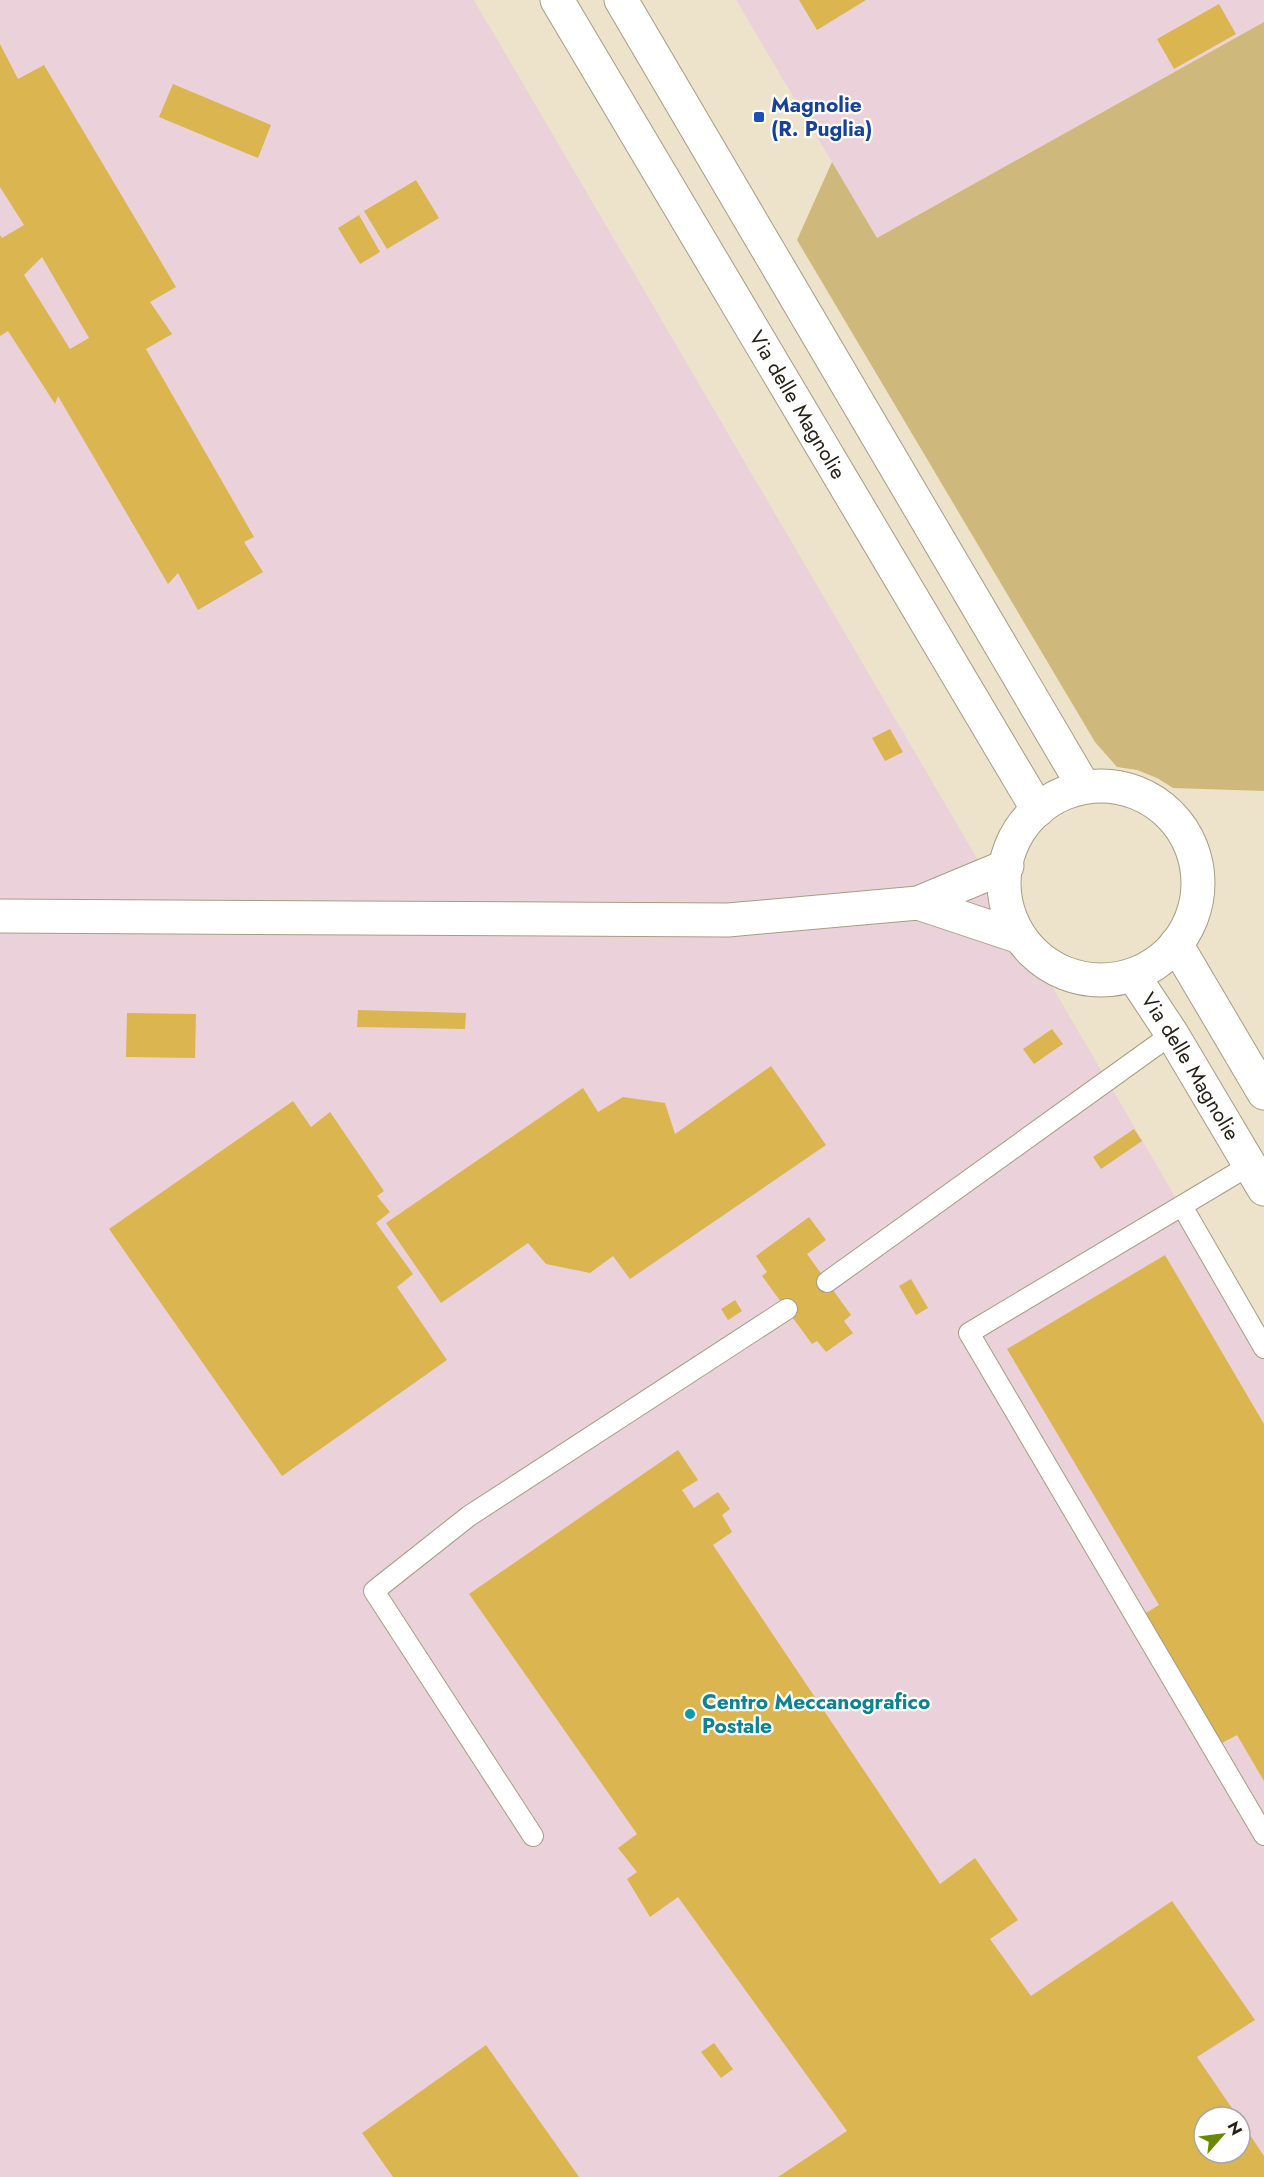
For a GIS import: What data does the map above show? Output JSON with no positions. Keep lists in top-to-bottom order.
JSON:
{
  "streets": {
    "street": ["Via delle Magnolie"]
  },
  "places": {
    "transit": ["Magnolie (R. Puglia)"],
    "other": ["Centro Meccanografico Postale"]
  },
  "north": "top right"
}
